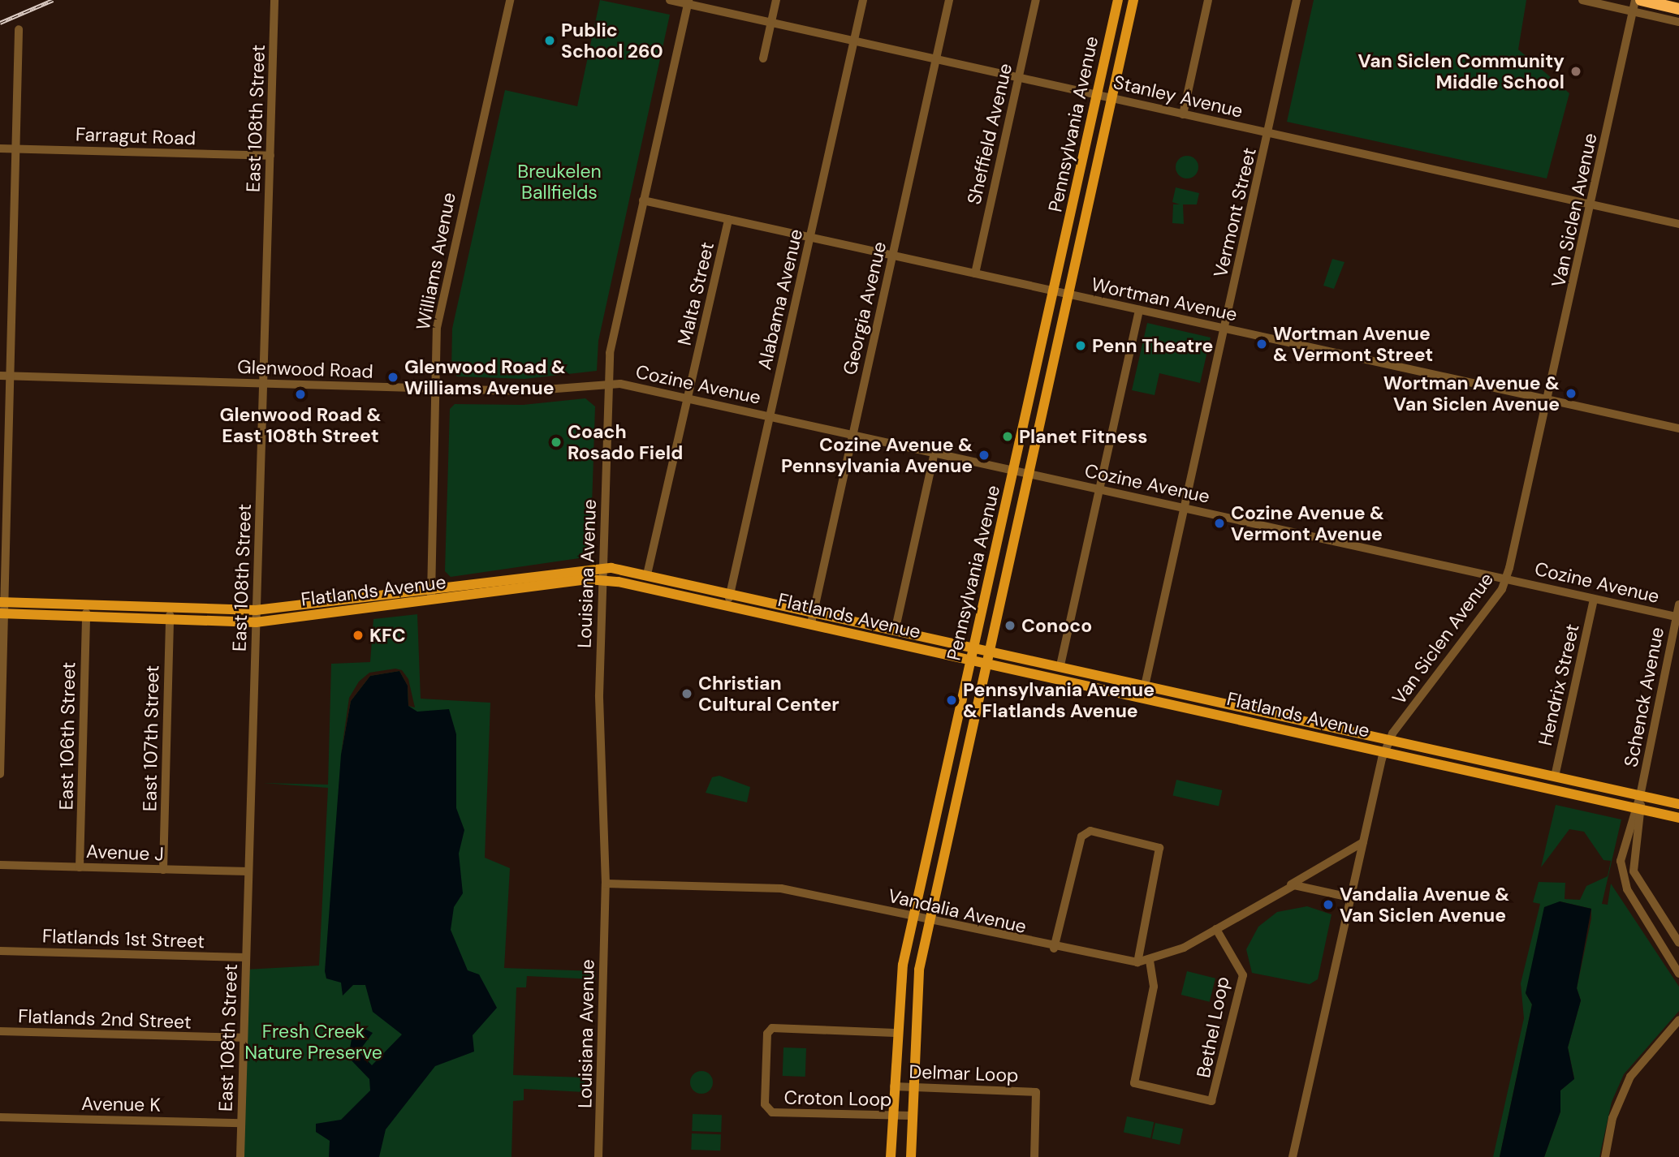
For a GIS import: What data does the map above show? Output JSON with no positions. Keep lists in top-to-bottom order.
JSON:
{
  "streets": {
    "main road": ["Pennsylvania Avenue", "Flatlands Avenue"],
    "street": [
      "Stanley Avenue",
      "East 108th Street",
      "Sheffield Avenue",
      "Farragut Road",
      "Van Siclen Avenue",
      "Vermont Street",
      "Williams Avenue",
      "Malta Street",
      "Alabama Avenue",
      "Wortman Avenue",
      "Georgia Avenue",
      "Glenwood Road",
      "Cozine Avenue",
      "Louisiana Avenue",
      "Hendrix Street",
      "Schenck Avenue",
      "East 106th Street",
      "East 107th Street",
      "Avenue J",
      "Vandalia Avenue",
      "Flatlands 1st Street",
      "Flatlands 2nd Street",
      "Bethel Loop",
      "Delmar Loop",
      "Croton Loop",
      "Avenue K"
    ]
  },
  "crossings": [
    ["Stanley Avenue", "Pennsylvania Avenue"],
    ["Stanley Avenue", "Sheffield Avenue"],
    ["Stanley Avenue", "Van Siclen Avenue"],
    ["Stanley Avenue", "Vermont Street"],
    ["Stanley Avenue", "Alabama Avenue"],
    ["Stanley Avenue", "Georgia Avenue"],
    ["Stanley Avenue", "Louisiana Avenue"],
    ["East 108th Street", "Farragut Road"],
    ["East 108th Street", "Glenwood Road"],
    ["East 108th Street", "Flatlands Avenue"],
    ["East 108th Street", "Avenue J"],
    ["East 108th Street", "Flatlands 1st Street"],
    ["East 108th Street", "Flatlands 2nd Street"],
    ["East 108th Street", "Avenue K"],
    ["Pennsylvania Avenue", "Wortman Avenue"],
    ["Pennsylvania Avenue", "Cozine Avenue"],
    ["Pennsylvania Avenue", "Flatlands Avenue"],
    ["Pennsylvania Avenue", "Vandalia Avenue"],
    ["Pennsylvania Avenue", "Delmar Loop"],
    ["Pennsylvania Avenue", "Croton Loop"],
    ["Sheffield Avenue", "Wortman Avenue"],
    ["Van Siclen Avenue", "Wortman Avenue"],
    ["Van Siclen Avenue", "Cozine Avenue"],
    ["Van Siclen Avenue", "Flatlands Avenue"],
    ["Van Siclen Avenue", "Vandalia Avenue"],
    ["Vermont Street", "Wortman Avenue"],
    ["Vermont Street", "Cozine Avenue"],
    ["Vermont Street", "Flatlands Avenue"],
    ["Williams Avenue", "Glenwood Road"],
    ["Williams Avenue", "Flatlands Avenue"],
    ["Malta Street", "Wortman Avenue"],
    ["Malta Street", "Cozine Avenue"],
    ["Malta Street", "Flatlands Avenue"],
    ["Alabama Avenue", "Wortman Avenue"],
    ["Alabama Avenue", "Cozine Avenue"],
    ["Alabama Avenue", "Flatlands Avenue"],
    ["Wortman Avenue", "Georgia Avenue"],
    ["Wortman Avenue", "Louisiana Avenue"],
    ["Georgia Avenue", "Cozine Avenue"],
    ["Georgia Avenue", "Flatlands Avenue"],
    ["Glenwood Road", "Cozine Avenue"],
    ["Glenwood Road", "Louisiana Avenue"],
    ["Cozine Avenue", "Louisiana Avenue"],
    ["Cozine Avenue", "Hendrix Street"],
    ["Cozine Avenue", "Schenck Avenue"],
    ["Louisiana Avenue", "Flatlands Avenue"],
    ["Louisiana Avenue", "Vandalia Avenue"],
    ["Flatlands Avenue", "Hendrix Street"],
    ["Flatlands Avenue", "Schenck Avenue"],
    ["Flatlands Avenue", "East 106th Street"],
    ["Flatlands Avenue", "East 107th Street"],
    ["East 106th Street", "Avenue J"],
    ["East 107th Street", "Avenue J"],
    ["Vandalia Avenue", "Bethel Loop"]
  ],
  "parks": ["Breukelen Ballfields", "Fresh Creek Nature Preserve"],
  "places": [
    "Public School 260",
    "Van Siclen Community Middle School",
    "Wortman Avenue & Vermont Street",
    "Penn Theatre",
    "Glenwood Road & Williams Avenue",
    "Wortman Avenue & Van Siclen Avenue",
    "Glenwood Road & East 108th Street",
    "Planet Fitness",
    "Coach Rosado Field",
    "Cozine Avenue & Pennsylvania Avenue",
    "Cozine Avenue & Vermont Avenue",
    "Conoco",
    "KFC",
    "Christian Cultural Center",
    "Pennsylvania Avenue & Flatlands Avenue",
    "Vandalia Avenue & Van Siclen Avenue"
  ]
}
